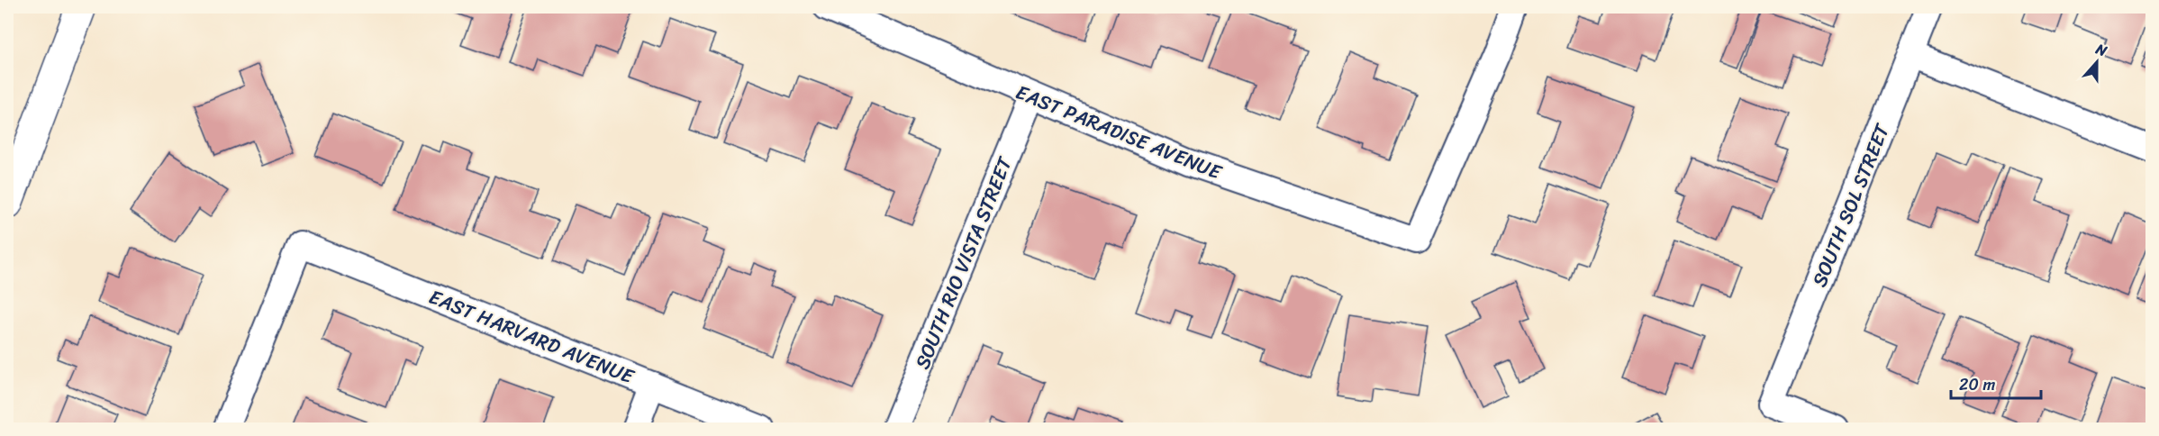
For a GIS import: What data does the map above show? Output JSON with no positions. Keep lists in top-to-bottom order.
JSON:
{
  "streets": {
    "street": [
      "EAST PARADISE AVENUE",
      "SOUTH SOL STREET",
      "SOUTH RIO VISTA STREET",
      "EAST HARVARD AVENUE"
    ]
  },
  "crossings": [
    ["EAST PARADISE AVENUE", "SOUTH RIO VISTA STREET"]
  ],
  "scale_bar": "20 m",
  "north": "top"
}
